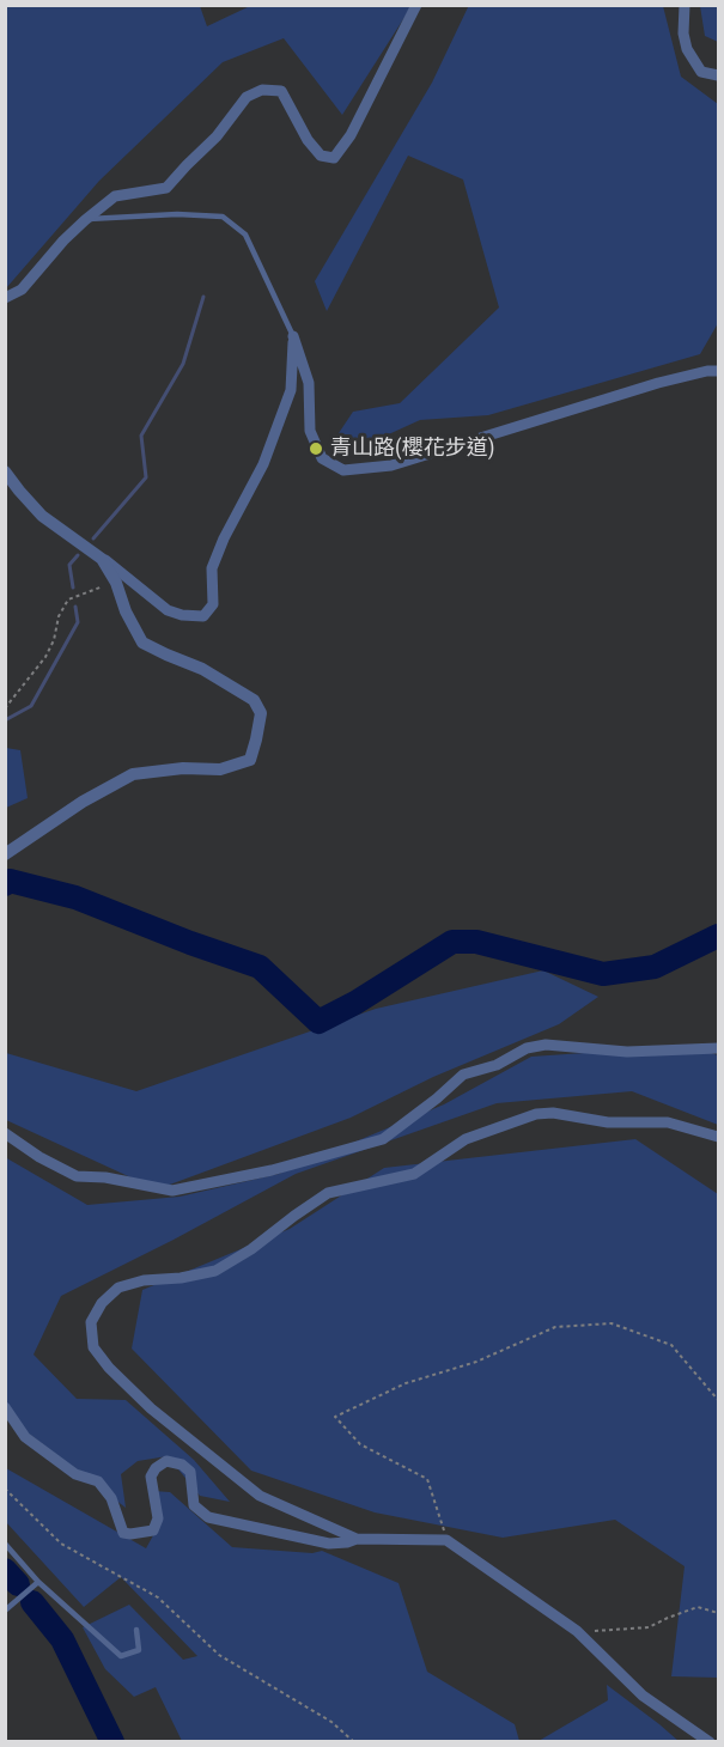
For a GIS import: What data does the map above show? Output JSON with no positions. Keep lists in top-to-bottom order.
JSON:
{
  "places": ["青山路(櫻花步道)"]
}
